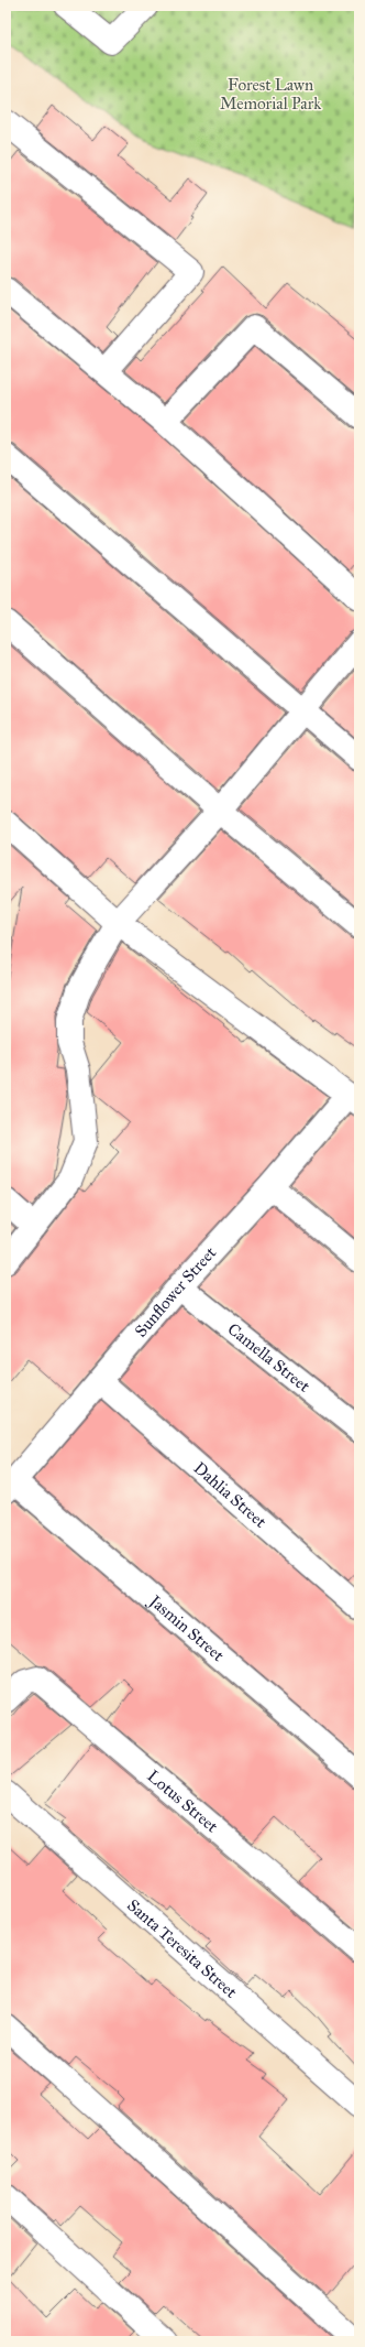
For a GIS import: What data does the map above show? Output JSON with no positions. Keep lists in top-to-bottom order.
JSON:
{
  "streets": {
    "street": [
      "Sunflower Street",
      "Camella Street",
      "Dahlia Street",
      "Jasmin Street",
      "Lotus Street",
      "Santa Teresita Street"
    ]
  },
  "crossings": [
    ["Sunflower Street", "Camella Street"],
    ["Sunflower Street", "Dahlia Street"],
    ["Sunflower Street", "Jasmin Street"]
  ],
  "parks": ["Forest Lawn Memorial Park"]
}
